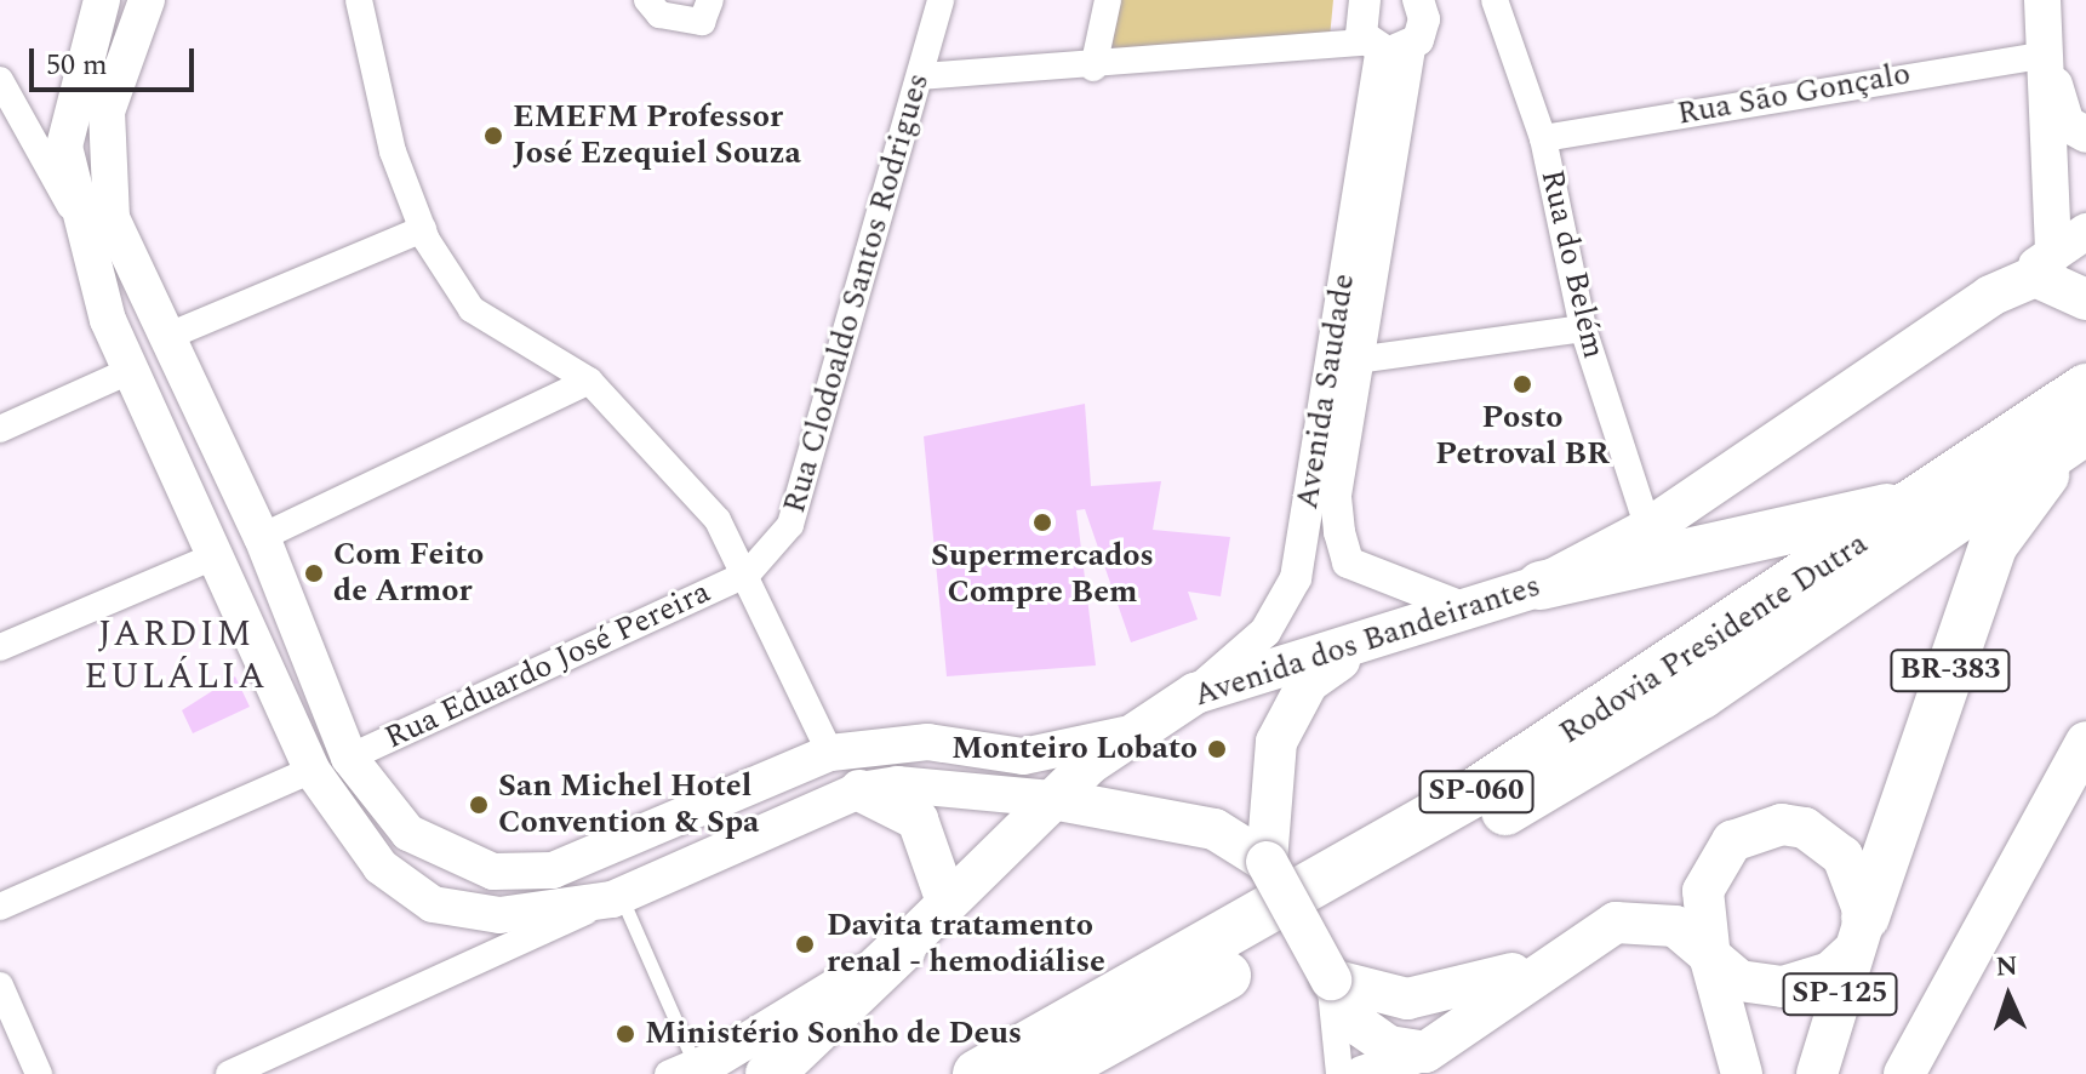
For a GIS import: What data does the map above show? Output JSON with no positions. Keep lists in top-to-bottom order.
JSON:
{
  "streets": {
    "highway": ["Rodovia Presidente Dutra", "BR-383", "SP-060"],
    "main road": ["Avenida dos Bandeirantes", "SP-125"],
    "street": [
      "Rua São Gonçalo",
      "Rua do Belém",
      "Rua Clodoaldo Santos Rodrigues",
      "Avenida Saudade",
      "Rua Eduardo José Pereira"
    ]
  },
  "crossings": [
    ["Rua São Gonçalo", "Rua do Belém"],
    ["Rua do Belém", "Avenida Saudade"],
    ["Rua do Belém", "Avenida dos Bandeirantes"],
    ["Rua Clodoaldo Santos Rodrigues", "Rua Eduardo José Pereira"],
    ["Avenida Saudade", "Avenida dos Bandeirantes"],
    ["Rodovia Presidente Dutra", "BR-383"],
    ["BR-383", "SP-125"]
  ],
  "districts": ["JARDIM EULÁLIA"],
  "places": [
    "EMEFM Professor José Ezequiel Souza",
    "Posto Petroval BR",
    "Supermercados Compre Bem",
    "Com Feito de Armor",
    "Monteiro Lobato",
    "San Michel Hotel Convention & Spa",
    "Davita tratamento renal - hemodiálise",
    "Ministério Sonho de Deus"
  ],
  "scale_bar": "50 m",
  "north": "top"
}
